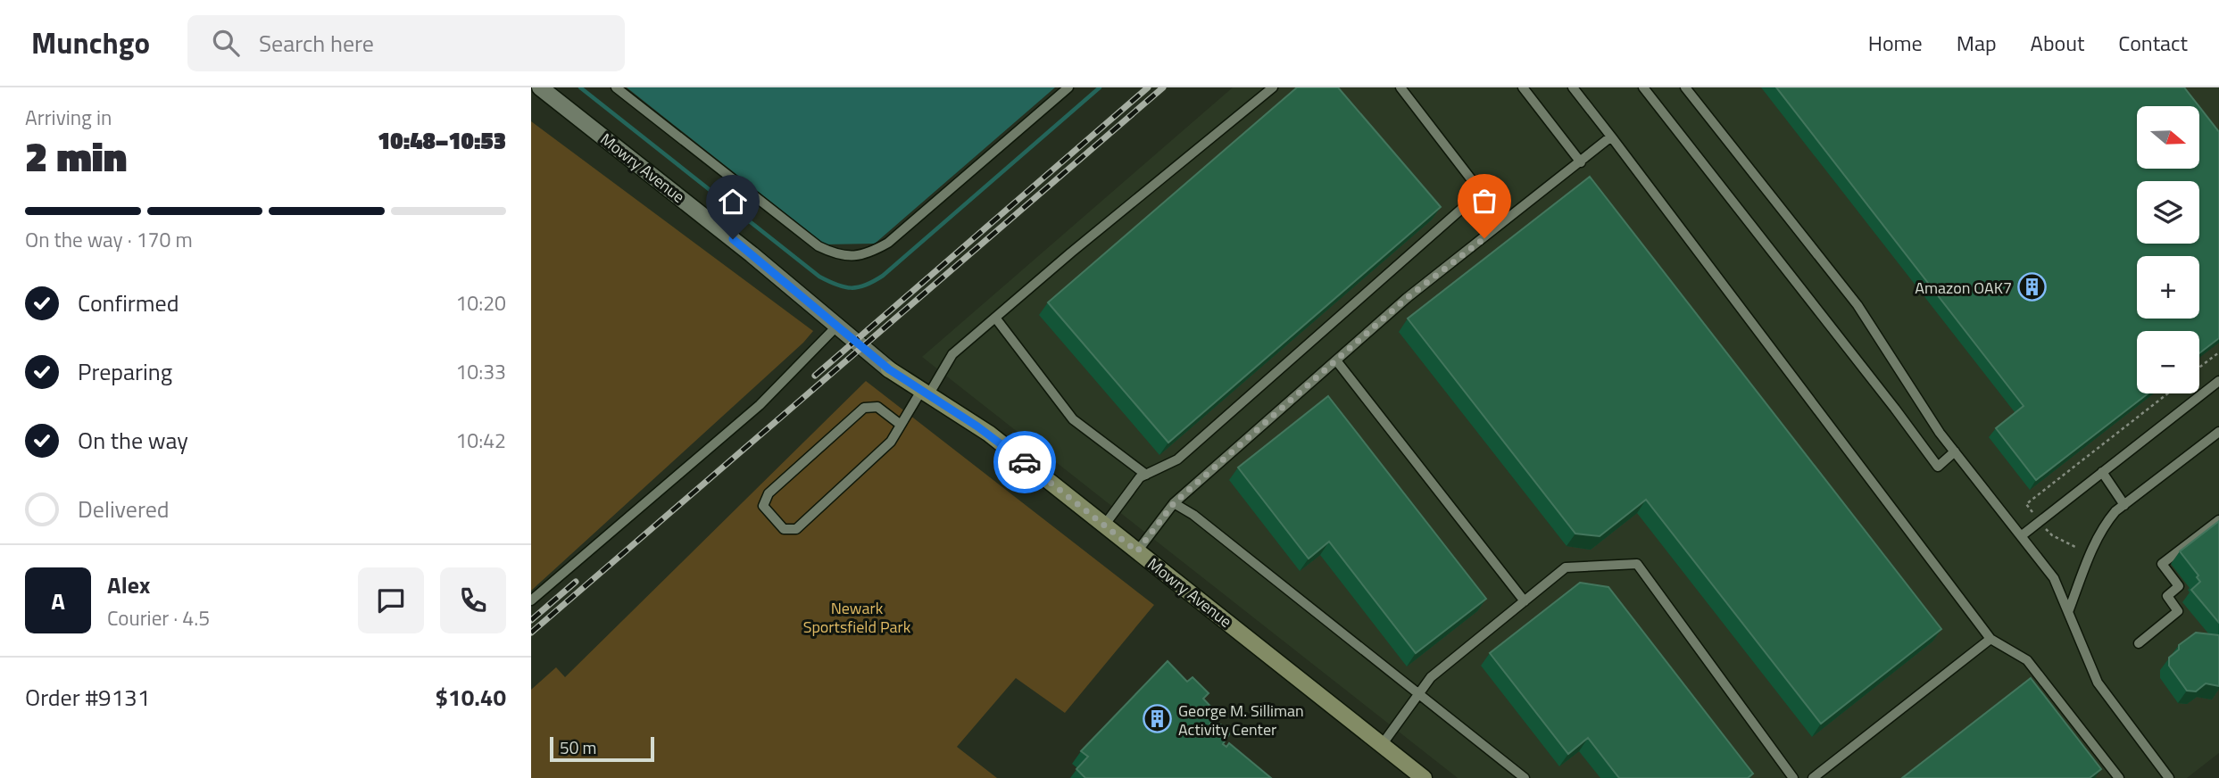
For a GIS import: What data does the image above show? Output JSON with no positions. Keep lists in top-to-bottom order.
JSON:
{
  "streets": {
    "main road": ["Mowry Avenue"]
  },
  "parks": ["Newark Sportsfield Park"],
  "places": {
    "building": ["Amazon OAK7", "George M. Silliman Activity Center"]
  },
  "scale_bar": "50 m",
  "north": "right",
  "page": {
    "header": "Munchgo",
    "search": "Search here",
    "nav": [
      "Home",
      "Map",
      "About",
      "Contact"
    ],
    "heading": ["2 min", "Arriving in", "10:48–10:53"],
    "panel": [
      "Alex",
      "Courier · 4.5",
      "Order #9131",
      "$10.40"
    ],
    "map_buttons": ["+", "−"],
    "bar": "On the way · 170 m",
    "list": [
      ["Confirmed", "10:20"],
      ["Preparing", "10:33"],
      ["On the way", "10:42"],
      "Delivered"
    ],
    "round": "A",
    "scale": "50 m"
  }
}
